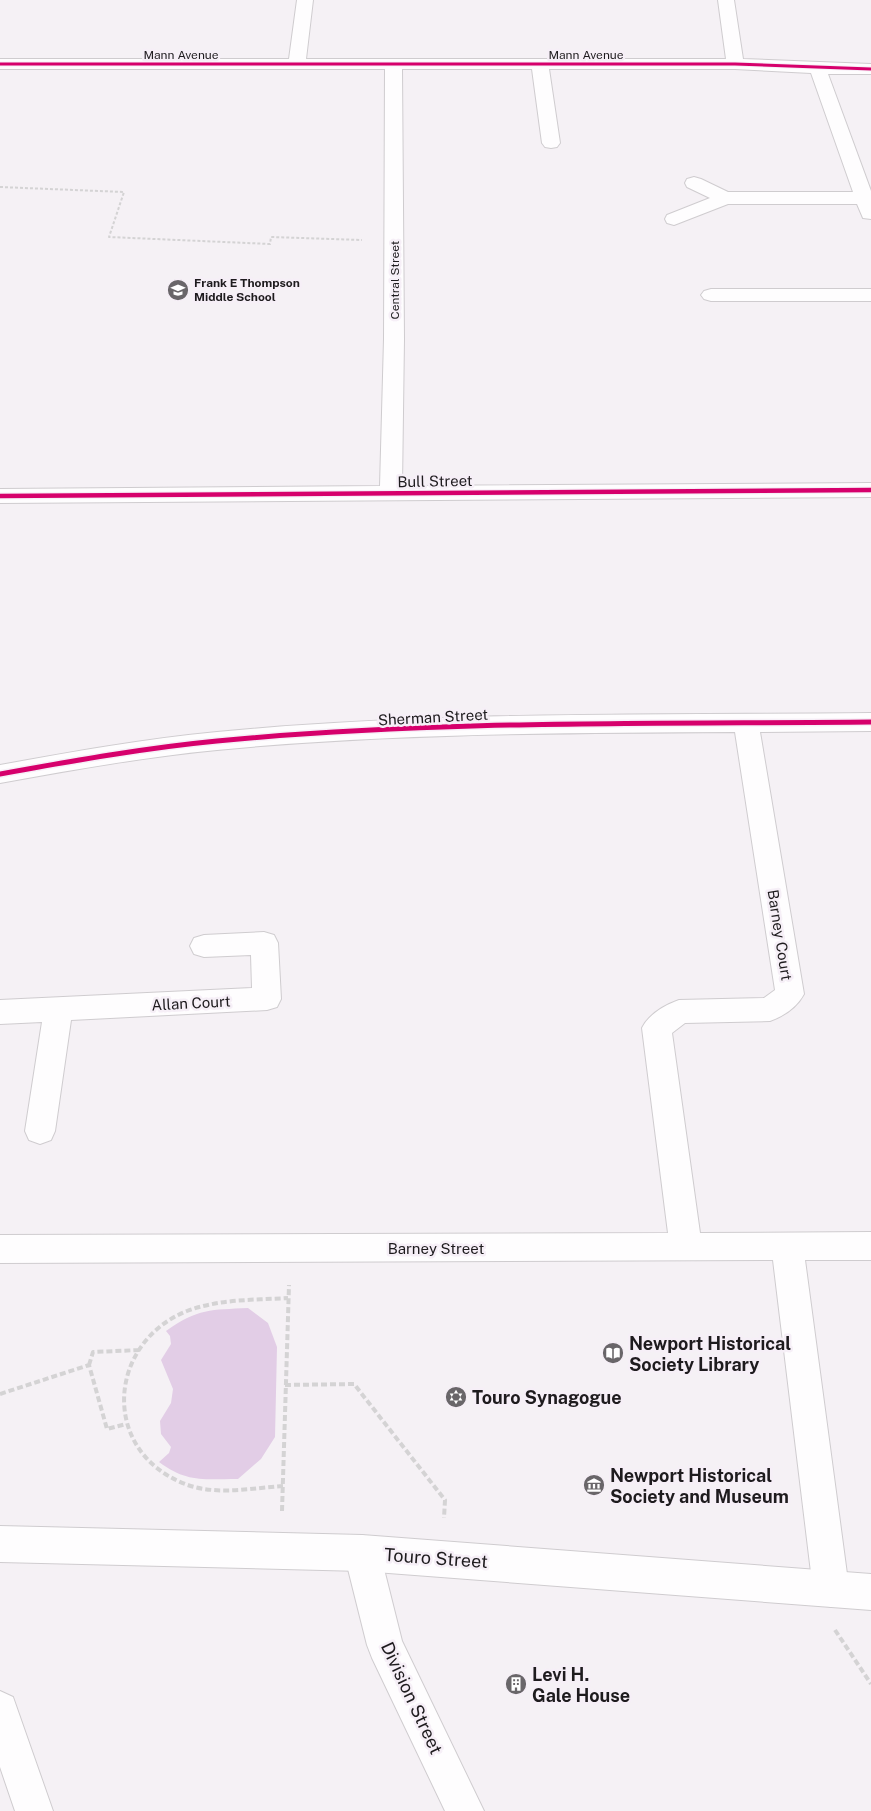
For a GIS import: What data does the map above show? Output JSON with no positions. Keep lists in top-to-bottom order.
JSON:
{
  "streets": {
    "street": [
      "Mann Avenue",
      "Central Street",
      "Bull Street",
      "Sherman Street",
      "Barney Court",
      "Allan Court",
      "Barney Street",
      "Touro Street",
      "Division Street"
    ]
  },
  "crossings": [
    ["Mann Avenue", "Central Street"],
    ["Central Street", "Bull Street"],
    ["Sherman Street", "Barney Court"],
    ["Barney Court", "Barney Street"],
    ["Touro Street", "Division Street"]
  ],
  "places": {
    "school or university": ["Frank E Thompson Middle School"],
    "library": ["Newport Historical Society Library"],
    "synagogue": ["Touro Synagogue"],
    "museum": ["Newport Historical Society and Museum"],
    "building": ["Levi H. Gale House"]
  }
}
